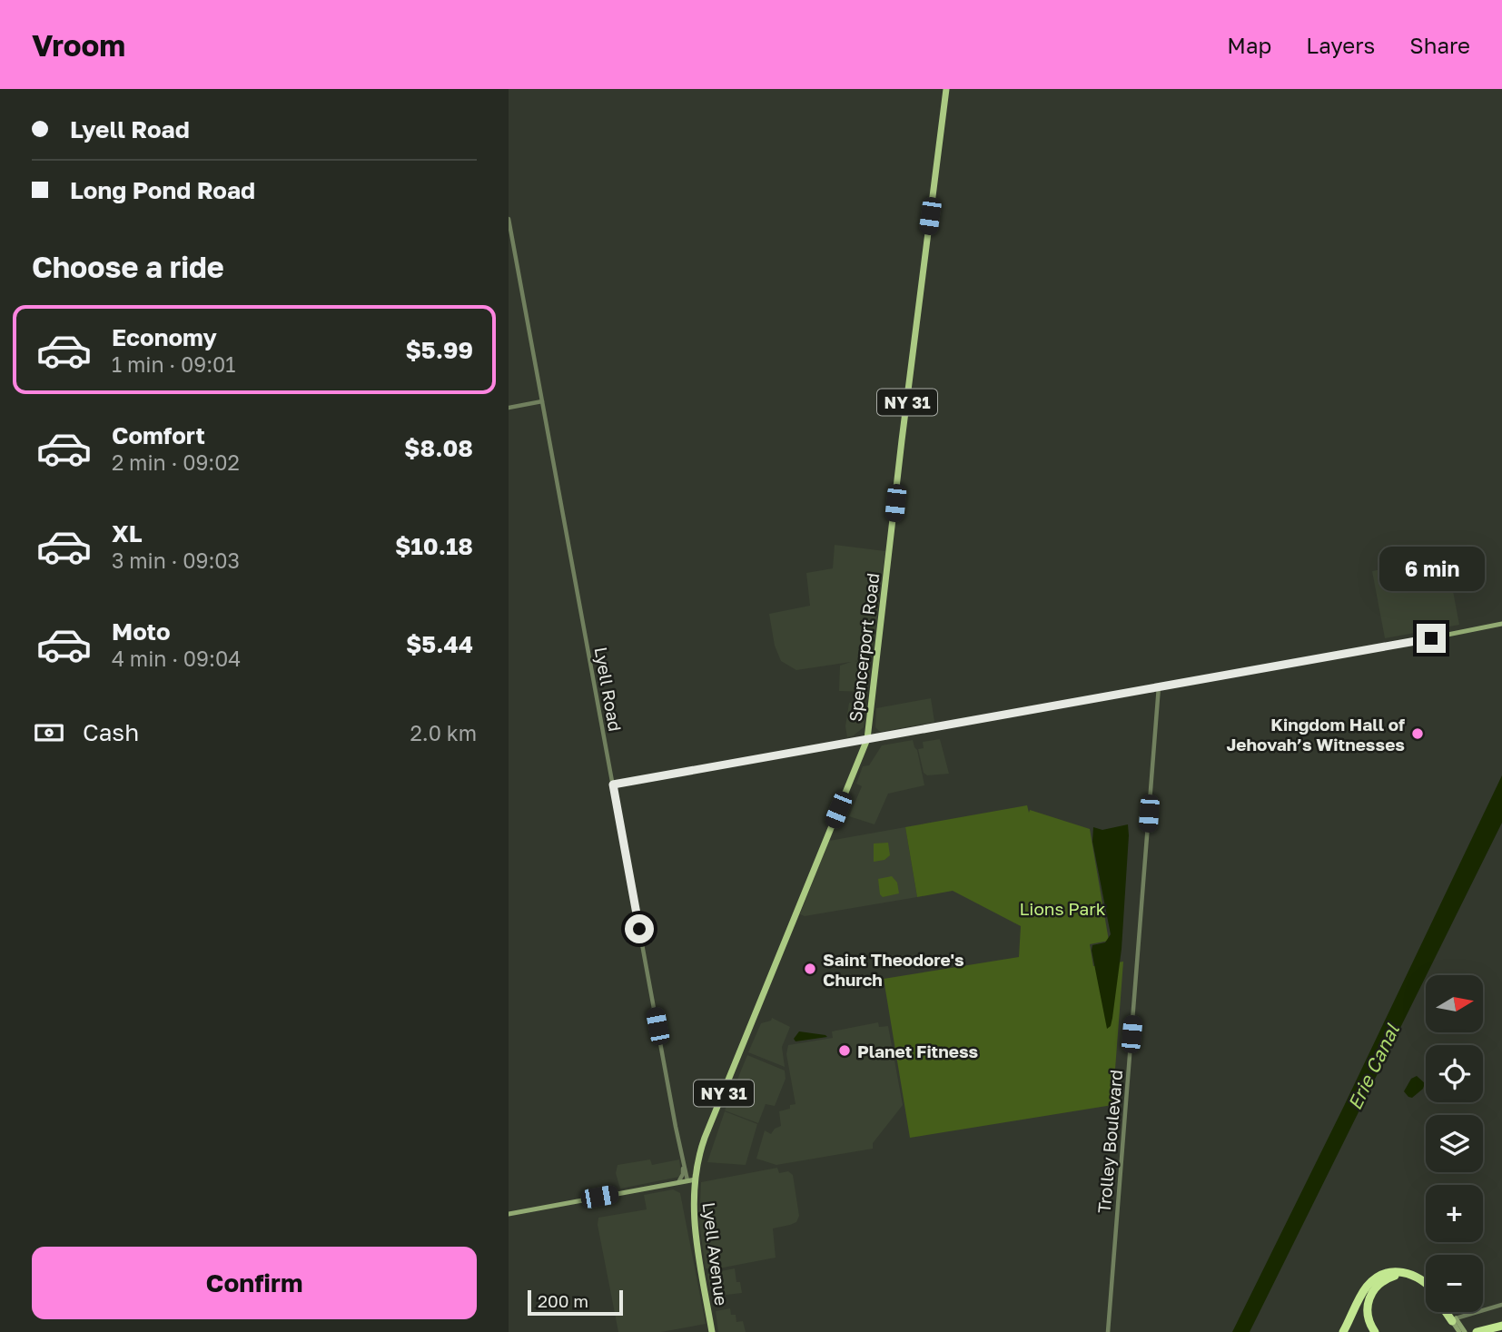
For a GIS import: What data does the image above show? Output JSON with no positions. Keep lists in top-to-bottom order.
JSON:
{
  "streets": {
    "main road": ["NY 31", "Spencerport Road", "Lyell Avenue"],
    "street": ["Lyell Road", "Trolley Boulevard"]
  },
  "crossings": [
    ["Spencerport Road", "Lyell Road"],
    ["Spencerport Road", "Lyell Avenue"],
    ["Lyell Road", "Lyell Avenue"]
  ],
  "water": ["Erie Canal"],
  "parks": ["Lions Park"],
  "places": ["Kingdom Hall of Jehovah’s Witnesses", "Saint Theodore's Church", "Planet Fitness"],
  "scale_bar": "200 m",
  "north": "right",
  "page": {
    "header": "Vroom",
    "nav": ["Map", "Layers", "Share"],
    "banner": ["Lyell Road", "Long Pond Road"],
    "heading": "Choose a ride",
    "list": [
      {
        "name": "Economy",
        "note": "1 min · 09:01",
        "value": "$5.99"
      },
      {
        "name": "Comfort",
        "note": "2 min · 09:02",
        "value": "$8.08"
      },
      {
        "name": "XL",
        "note": "3 min · 09:03",
        "value": "$10.18"
      },
      {
        "name": "Moto",
        "note": "4 min · 09:04",
        "value": "$5.44"
      }
    ],
    "bubble": "6 min",
    "pay": ["Cash", "2.0 km"],
    "map_buttons": ["+", "−"],
    "buttons": "Confirm",
    "scale": "200 m"
  }
}
